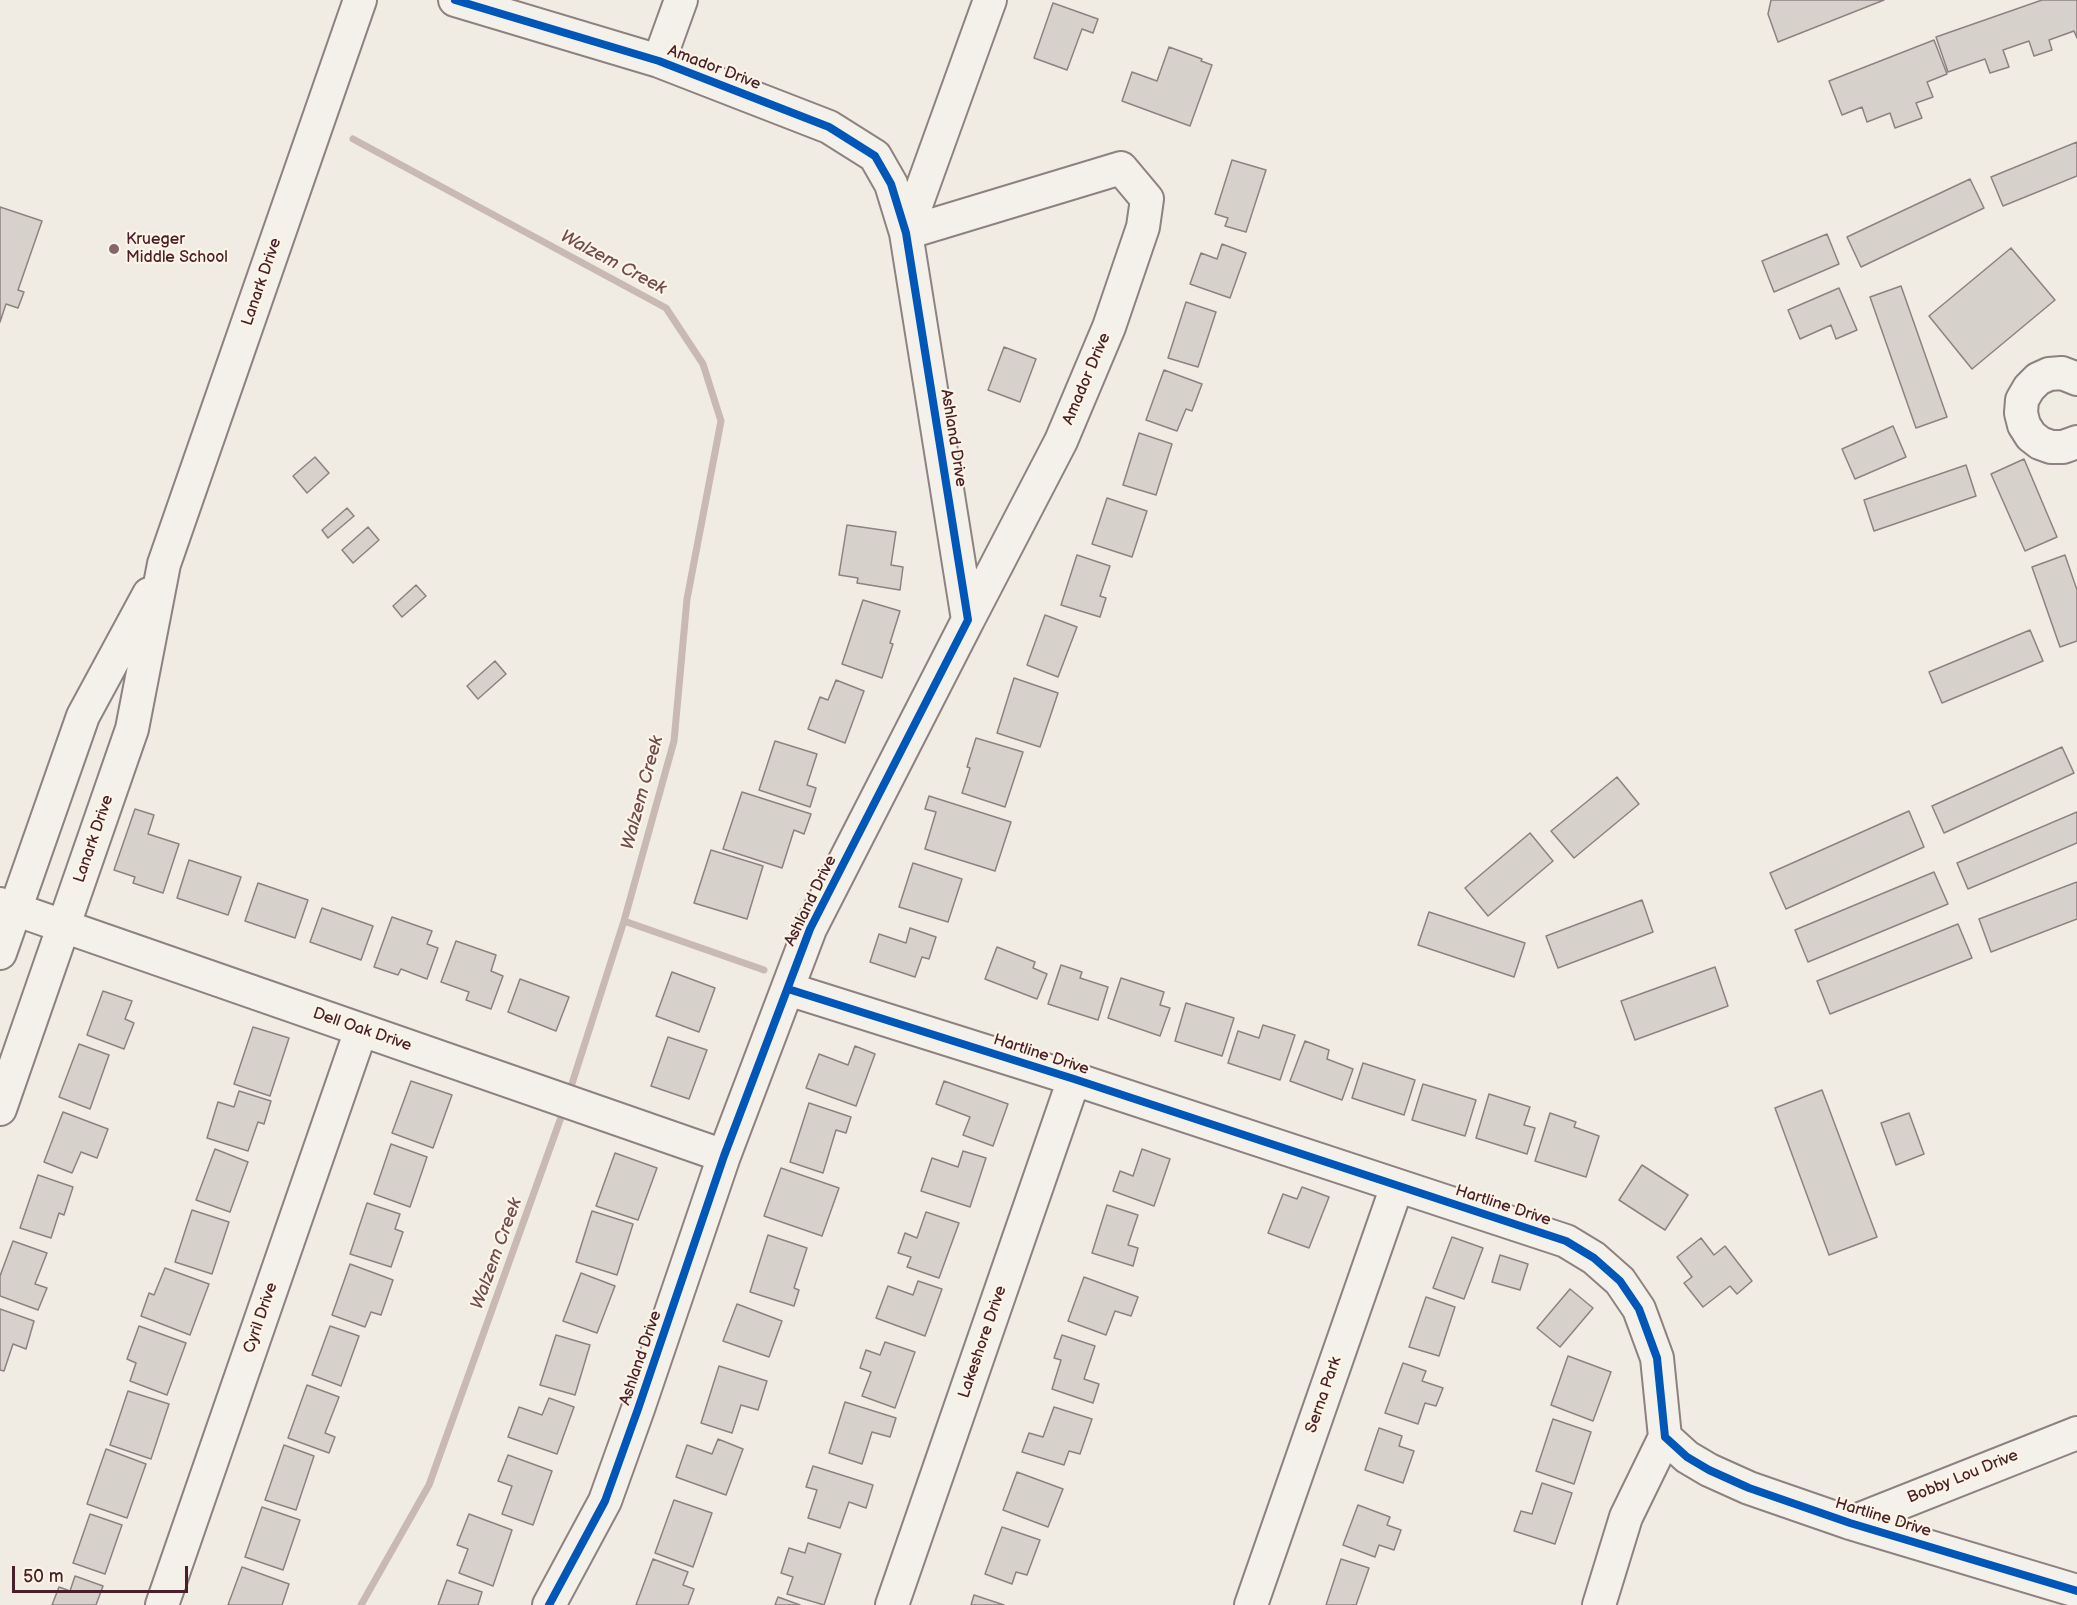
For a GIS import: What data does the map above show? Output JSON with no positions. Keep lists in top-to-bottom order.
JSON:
{
  "streets": {
    "street": [
      "Amador Drive",
      "Lanark Drive",
      "Ashland Drive",
      "Dell Oak Drive",
      "Hartline Drive",
      "Cyril Drive",
      "Lakeshore Drive",
      "Serna Park",
      "Bobby Lou Drive"
    ]
  },
  "crossings": [
    ["Amador Drive", "Ashland Drive"],
    ["Lanark Drive", "Dell Oak Drive"],
    ["Ashland Drive", "Dell Oak Drive"],
    ["Ashland Drive", "Hartline Drive"],
    ["Dell Oak Drive", "Cyril Drive"],
    ["Hartline Drive", "Lakeshore Drive"],
    ["Hartline Drive", "Serna Park"],
    ["Hartline Drive", "Bobby Lou Drive"]
  ],
  "water": ["Walzem Creek"],
  "places": ["Krueger Middle School"],
  "scale_bar": "50 m"
}
